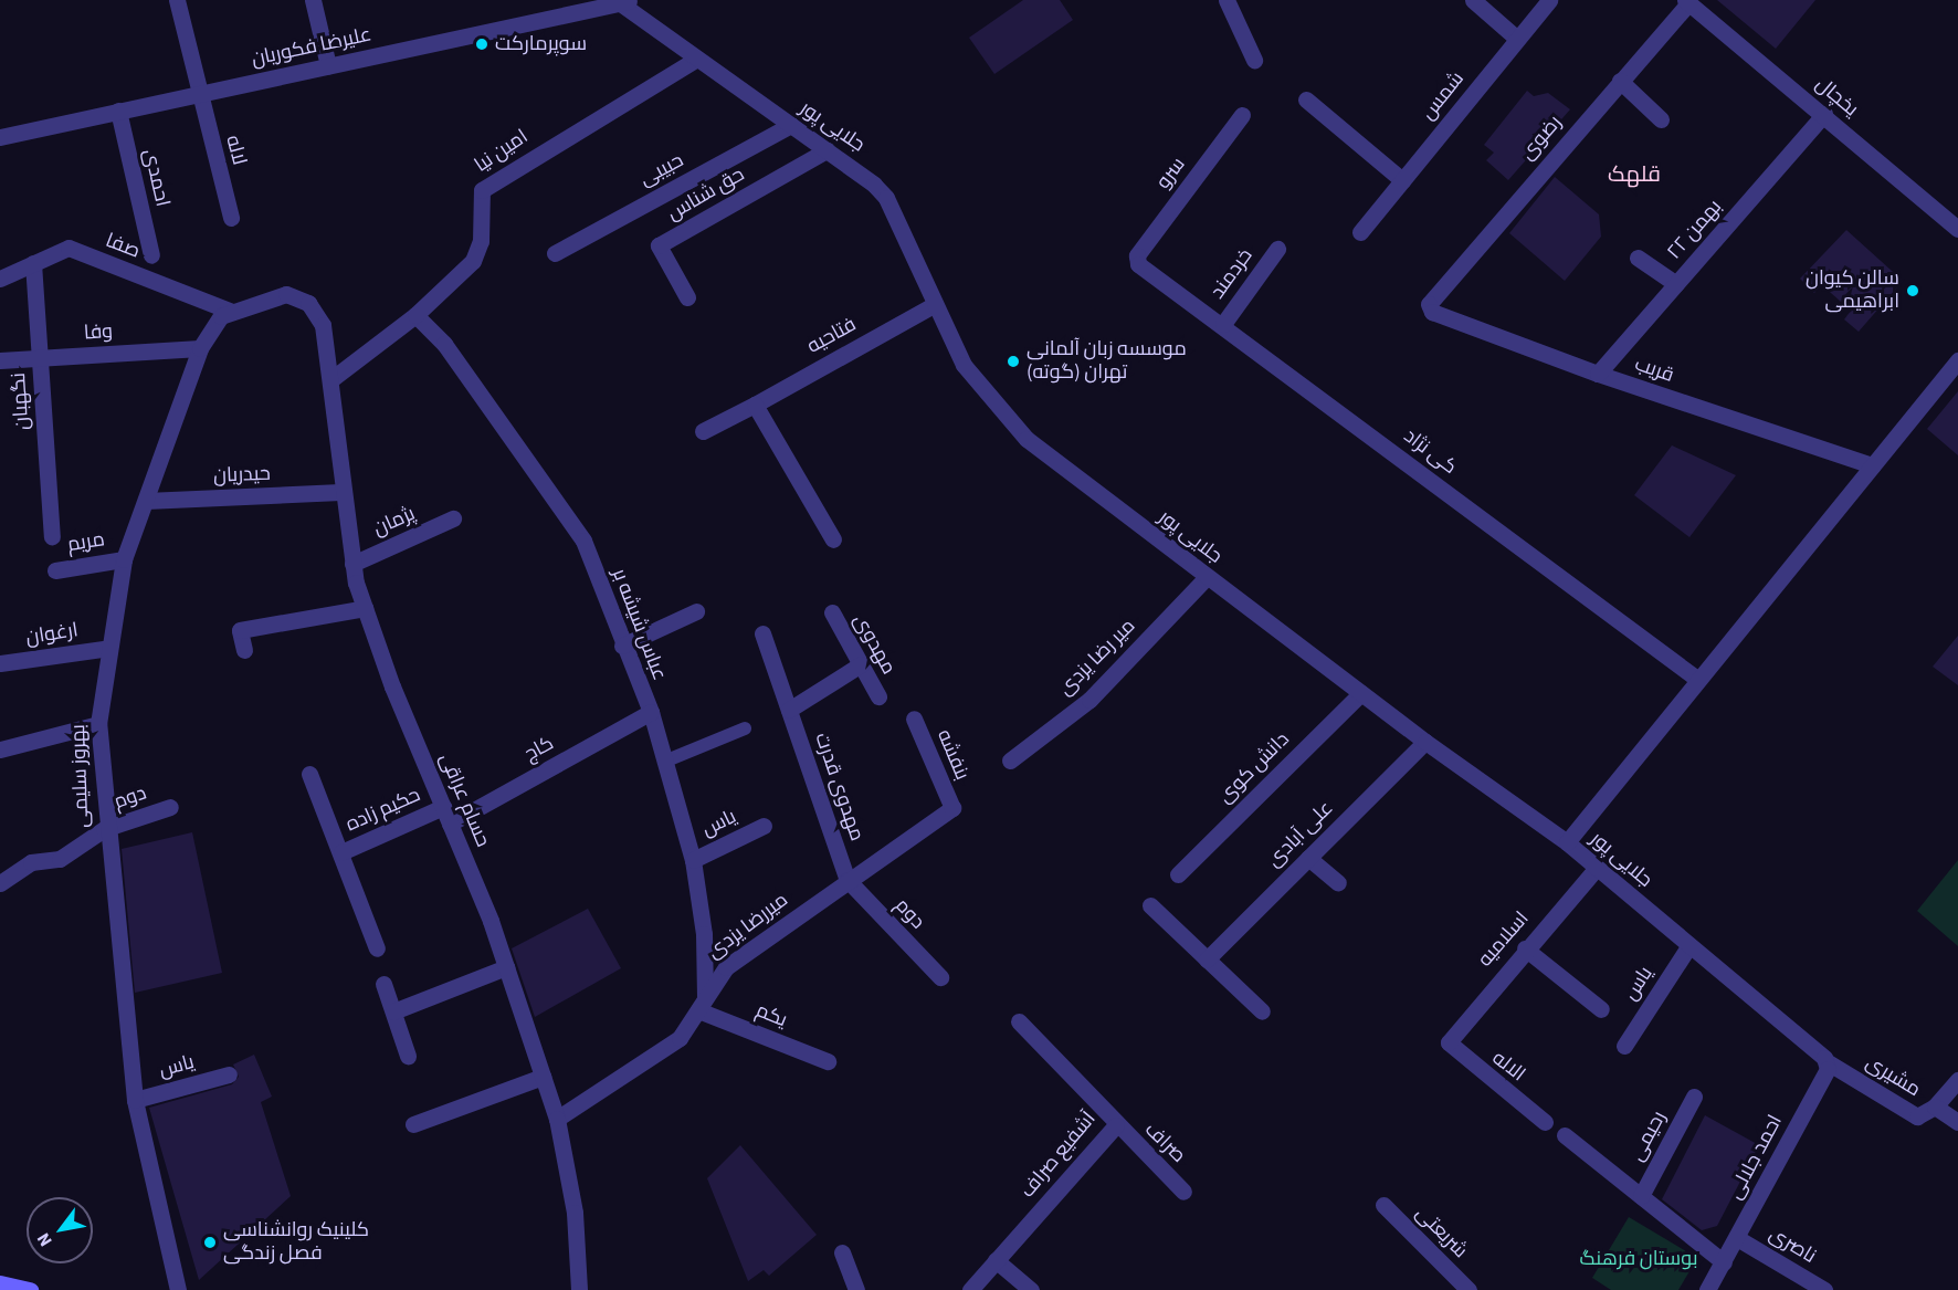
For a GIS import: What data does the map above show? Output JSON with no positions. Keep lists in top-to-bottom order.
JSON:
{
  "streets": {
    "street": [
      "علیرضا فکوریان",
      "شمس",
      "یخچال",
      "جلایی پور",
      "رضوی",
      "لاله",
      "امین نیا",
      "حبیبی",
      "سرو",
      "احمدی",
      "حق شناس",
      "۲۲ بهمن",
      "صفا",
      "خردمند",
      "وفا",
      "فتاحیه",
      "قریب",
      "نگهبان",
      "کی نژاد",
      "حیدریان",
      "پژمان",
      "مریم",
      "عباس شیشه بر",
      "ارغوان",
      "مهدوی",
      "میر رضا یزدی",
      "کاج",
      "بنفشه",
      "دانش کوی",
      "بهروز سلیمی",
      "مهدوی قدرت",
      "دوم",
      "حسام عراقی",
      "حکیم زاده",
      "یاس",
      "علی آبادی",
      "میررضا یزدی",
      "اسلامیه",
      "یکم",
      "الاله",
      "مشیری",
      "رحیمی",
      "صراف",
      "آشفیع صراف",
      "احمد جلالی",
      "شریعتی",
      "ناصری"
    ]
  },
  "crossings": [
    ["علیرضا فکوریان", "جلایی پور"],
    ["علیرضا فکوریان", "لاله"],
    ["علیرضا فکوریان", "احمدی"],
    ["یخچال", "رضوی"],
    ["یخچال", "۲۲ بهمن"],
    ["جلایی پور", "امین نیا"],
    ["جلایی پور", "حبیبی"],
    ["جلایی پور", "حق شناس"],
    ["جلایی پور", "فتاحیه"],
    ["جلایی پور", "میر رضا یزدی"],
    ["جلایی پور", "دانش کوی"],
    ["جلایی پور", "یاس"],
    ["جلایی پور", "علی آبادی"],
    ["جلایی پور", "اسلامیه"],
    ["جلایی پور", "مشیری"],
    ["جلایی پور", "احمد جلالی"],
    ["رضوی", "قریب"],
    ["امین نیا", "عباس شیشه بر"],
    ["امین نیا", "حسام عراقی"],
    ["سرو", "کی نژاد"],
    ["۲۲ بهمن", "قریب"],
    ["صفا", "نگهبان"],
    ["صفا", "بهروز سلیمی"],
    ["خردمند", "کی نژاد"],
    ["وفا", "نگهبان"],
    ["وفا", "بهروز سلیمی"],
    ["حیدریان", "بهروز سلیمی"],
    ["حیدریان", "حسام عراقی"],
    ["پژمان", "حسام عراقی"],
    ["مریم", "بهروز سلیمی"],
    ["عباس شیشه بر", "کاج"],
    ["عباس شیشه بر", "یاس"],
    ["عباس شیشه بر", "میررضا یزدی"],
    ["عباس شیشه بر", "یکم"],
    ["ارغوان", "بهروز سلیمی"],
    ["کاج", "حسام عراقی"],
    ["بنفشه", "میررضا یزدی"],
    ["بهروز سلیمی", "دوم"],
    ["بهروز سلیمی", "حسام عراقی"],
    ["بهروز سلیمی", "یاس"],
    ["مهدوی قدرت", "دوم"],
    ["مهدوی قدرت", "میررضا یزدی"],
    ["دوم", "میررضا یزدی"],
    ["حسام عراقی", "حکیم زاده"],
    ["حسام عراقی", "میررضا یزدی"],
    ["میررضا یزدی", "یکم"],
    ["اسلامیه", "الاله"],
    ["مشیری", "احمد جلالی"],
    ["رحیمی", "احمد جلالی"],
    ["صراف", "آشفیع صراف"],
    ["احمد جلالی", "ناصری"]
  ],
  "districts": ["قلهک"],
  "parks": ["بوستان فرهنگ"],
  "places": [
    "سوپرمارکت",
    "سالن کیوان ابراهیمی",
    "موسسه زبان آلمانی تهران (گوته)",
    "کلینیک روانشناسی فصل زندگی"
  ],
  "north": "bottom left"
}
